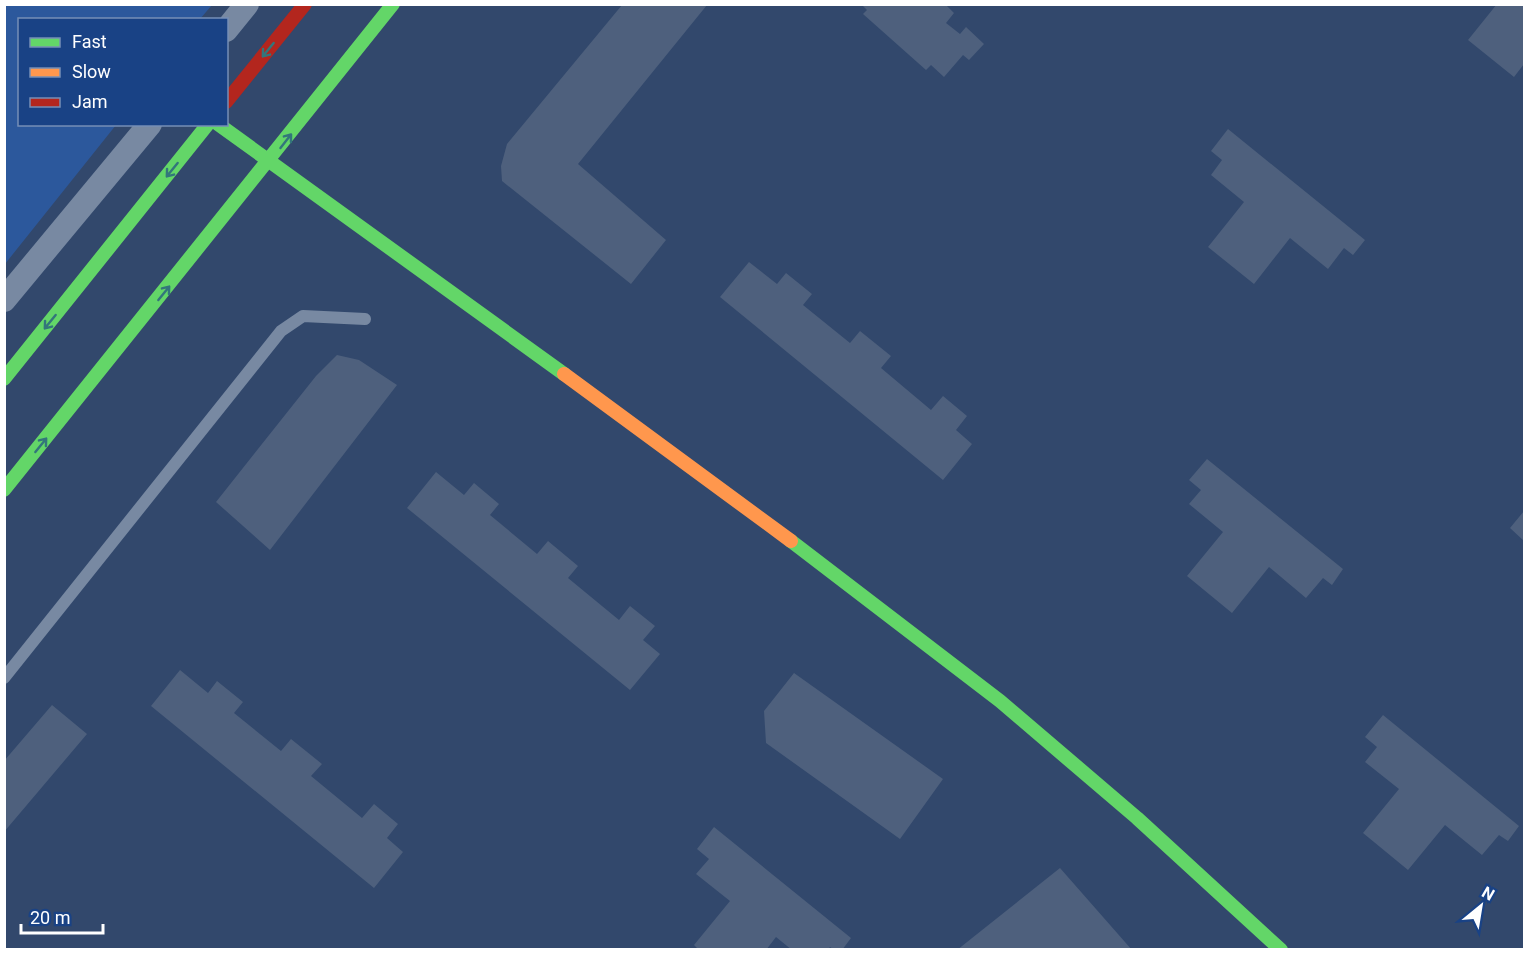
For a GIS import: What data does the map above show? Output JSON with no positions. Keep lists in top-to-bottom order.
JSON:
{
  "legend": ["Fast", "Slow", "Jam"],
  "scale_bar": "20 m",
  "north": "top right"
}
